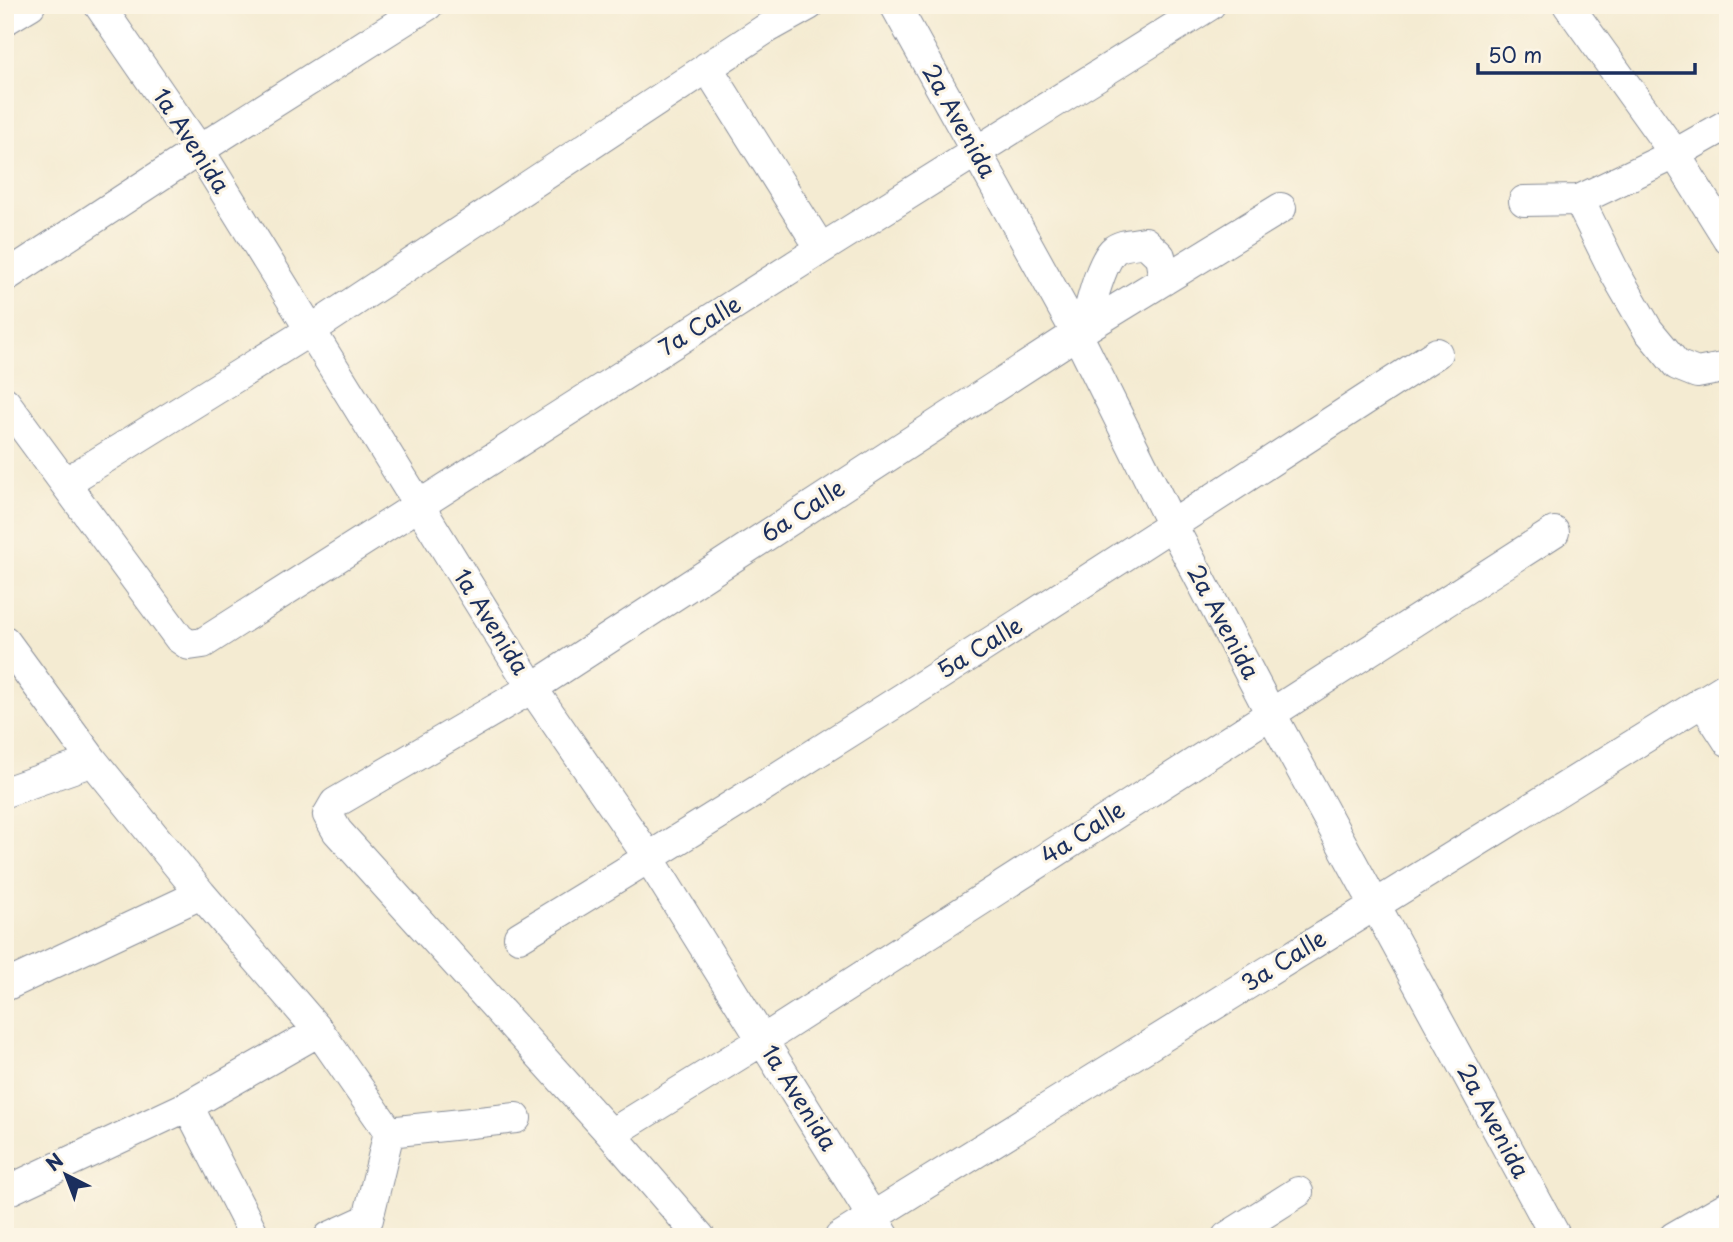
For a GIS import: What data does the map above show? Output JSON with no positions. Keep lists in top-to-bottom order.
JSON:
{
  "streets": {
    "street": [
      "2a Avenida",
      "1a Avenida",
      "7a Calle",
      "6a Calle",
      "5a Calle",
      "4a Calle",
      "3a Calle"
    ]
  },
  "crossings": [
    ["2a Avenida", "7a Calle"],
    ["2a Avenida", "6a Calle"],
    ["2a Avenida", "5a Calle"],
    ["2a Avenida", "4a Calle"],
    ["2a Avenida", "3a Calle"],
    ["1a Avenida", "7a Calle"],
    ["1a Avenida", "6a Calle"],
    ["1a Avenida", "5a Calle"],
    ["1a Avenida", "4a Calle"],
    ["1a Avenida", "3a Calle"],
    ["6a Calle", "4a Calle"]
  ],
  "scale_bar": "50 m",
  "north": "top left"
}
